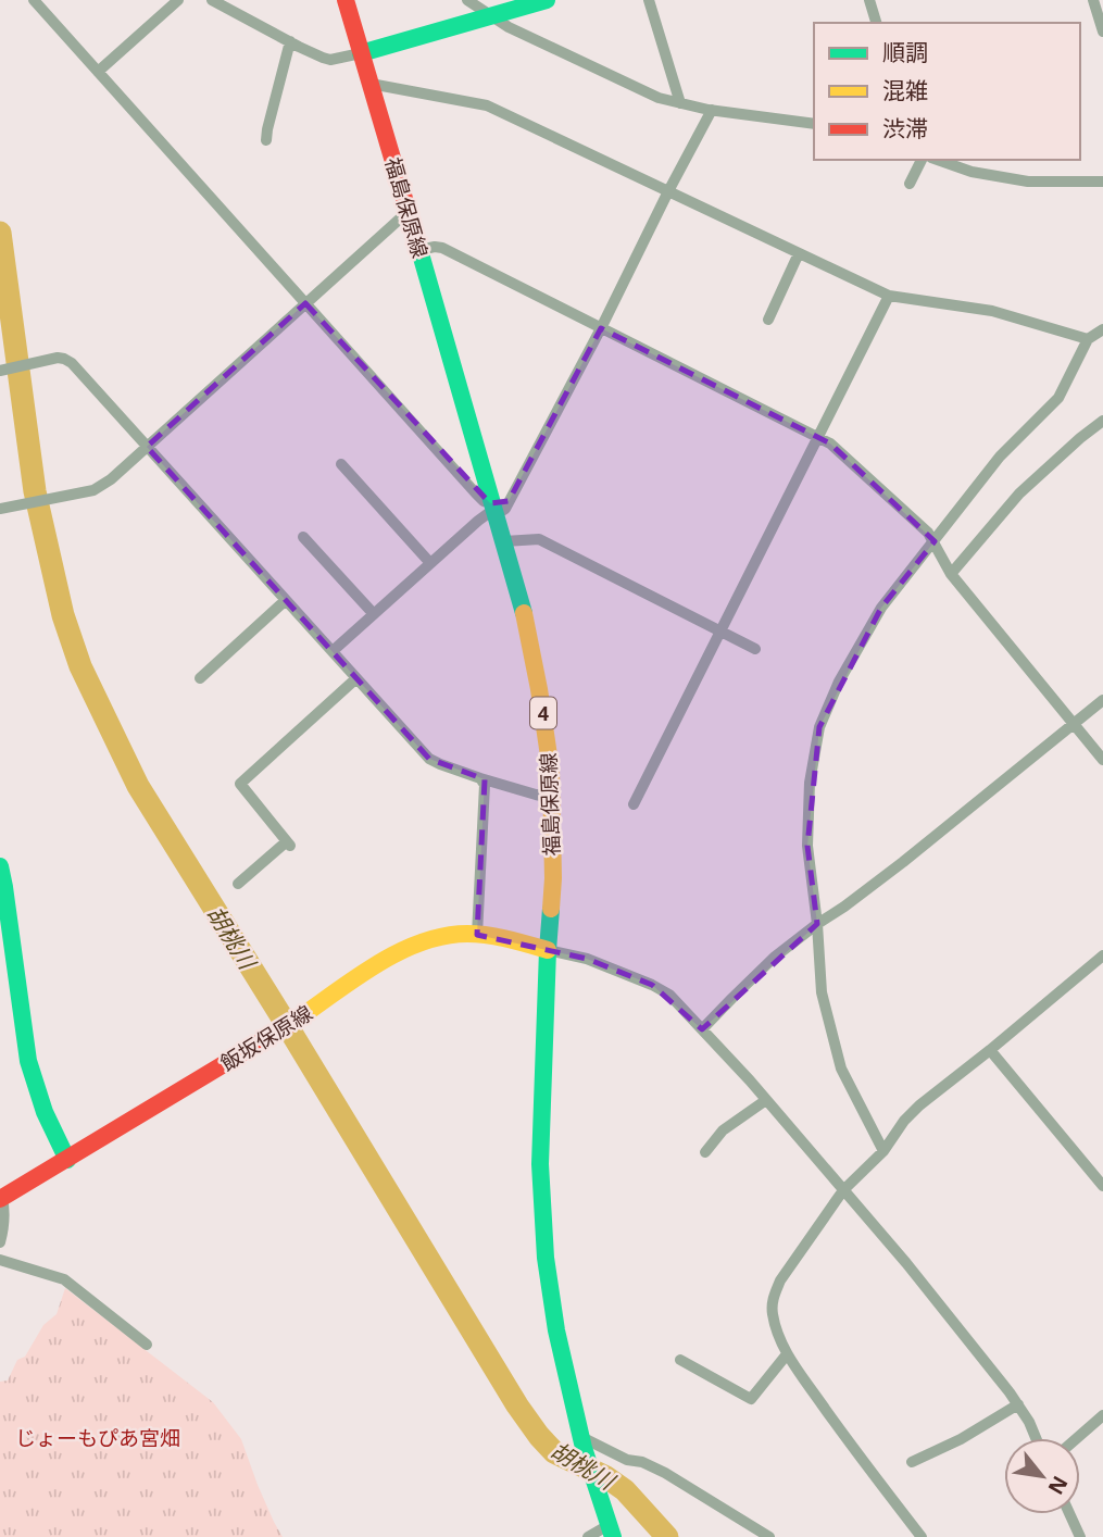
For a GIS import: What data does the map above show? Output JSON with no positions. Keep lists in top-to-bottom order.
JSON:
{
  "streets": {
    "main road": ["福島保原線", "4", "飯坂保原線"]
  },
  "crossings": [
    ["福島保原線", "飯坂保原線"]
  ],
  "water": ["胡桃川"],
  "parks": ["じょーもぴあ宮畑"],
  "legend": ["順調", "混雑", "渋滞"],
  "north": "bottom right"
}
